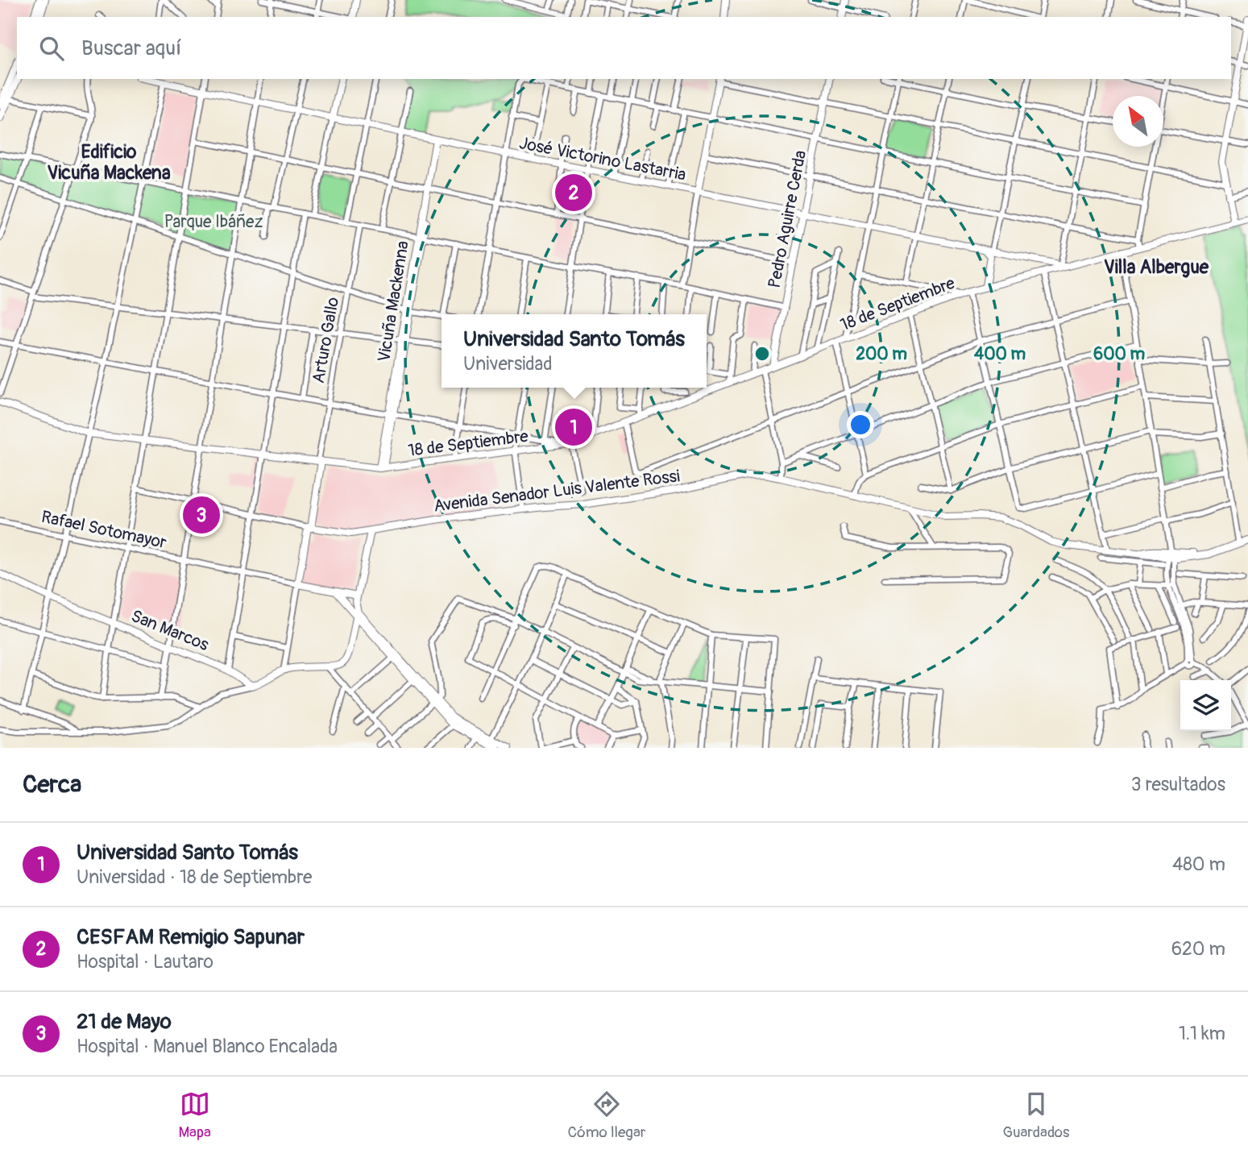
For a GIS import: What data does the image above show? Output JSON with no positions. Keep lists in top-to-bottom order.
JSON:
{
  "streets": {
    "main road": [
      "José Victorino Lastarria",
      "Pedro Aguirre Cerda",
      "Vicuña Mackenna",
      "18 de Septiembre",
      "Arturo Gallo",
      "Avenida Senador Luis Valente Rossi",
      "Rafael Sotomayor",
      "San Marcos"
    ]
  },
  "crossings": [
    ["José Victorino Lastarria", "Pedro Aguirre Cerda"],
    ["José Victorino Lastarria", "Vicuña Mackenna"],
    ["José Victorino Lastarria", "18 de Septiembre"],
    ["Pedro Aguirre Cerda", "18 de Septiembre"],
    ["Vicuña Mackenna", "18 de Septiembre"],
    ["18 de Septiembre", "Arturo Gallo"],
    ["Arturo Gallo", "Avenida Senador Luis Valente Rossi"],
    ["Arturo Gallo", "Rafael Sotomayor"]
  ],
  "districts": ["Edificio Vicuña Mackena", "Villa Albergue"],
  "parks": ["Parque Ibáñez"],
  "north": "top left",
  "page": {
    "search": "Buscar aquí",
    "pins": ["2", "1", "3"],
    "popup": ["Universidad Santo Tomás", "Universidad"],
    "heading": ["Cerca", "3 resultados"],
    "list": [
      {
        "mark": "1",
        "name": "Universidad Santo Tomás",
        "note": "Universidad · 18 de Septiembre",
        "value": "480 m"
      },
      {
        "mark": "2",
        "name": "CESFAM Remigio Sapunar",
        "note": "Hospital · Lautaro",
        "value": "620 m"
      },
      {
        "mark": "3",
        "name": "21 de Mayo",
        "note": "Hospital · Manuel Blanco Encalada",
        "value": "1.1 km"
      }
    ],
    "nav": ["Mapa", "Cómo llegar", "Guardados"]
  },
  "rings": ["200 m", "400 m", "600 m"]
}
